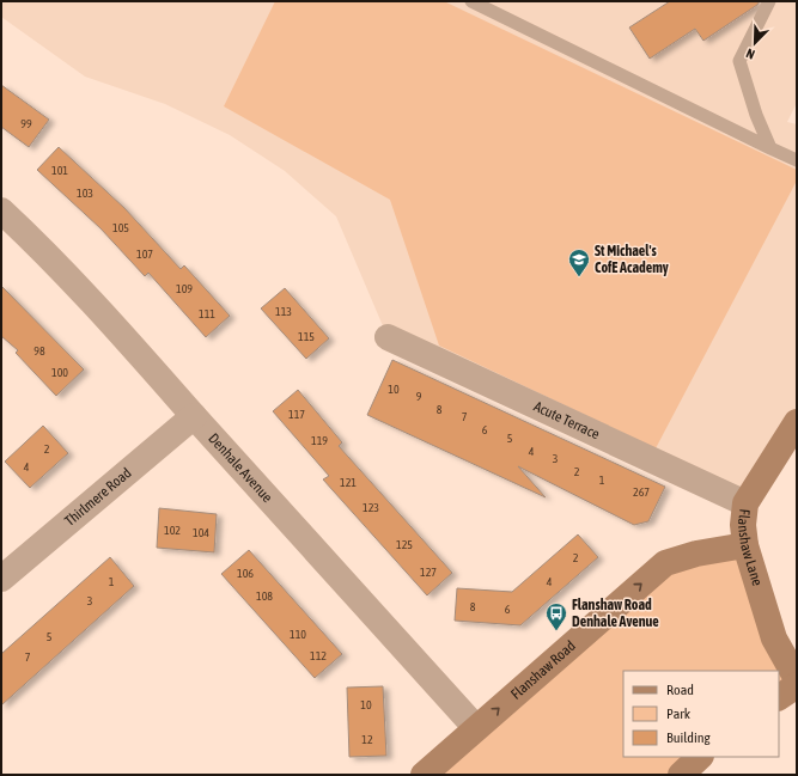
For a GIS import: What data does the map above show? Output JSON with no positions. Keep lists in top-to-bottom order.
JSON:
{
  "streets": {
    "street": [
      "Acute Terrace",
      "Denhale Avenue",
      "Thirlmere Road",
      "Flanshaw Lane",
      "Flanshaw Road"
    ]
  },
  "crossings": [
    ["Acute Terrace", "Flanshaw Lane"],
    ["Denhale Avenue", "Thirlmere Road"],
    ["Denhale Avenue", "Flanshaw Road"],
    ["Flanshaw Lane", "Flanshaw Road"]
  ],
  "one_way": ["Flanshaw Road"],
  "places": {
    "school or university": ["St Michael's CofE Academy"],
    "bus stop": ["Flanshaw Road Denhale Avenue"]
  },
  "house_numbers": [
    "99",
    "101",
    "103",
    "105",
    "107",
    "109",
    "113",
    "111",
    "115",
    "98",
    "100",
    "10",
    "9",
    "8",
    "117",
    "7",
    "6",
    "5",
    "119",
    "2",
    "4",
    "3",
    "4",
    "2",
    "1",
    "121",
    "267",
    "123",
    "102",
    "104",
    "125",
    "2",
    "127",
    "106",
    "1",
    "4",
    "108",
    "3",
    "8",
    "6",
    "110",
    "5",
    "112",
    "7",
    "10",
    "12"
  ],
  "legend": ["Road", "Park", "Building"],
  "north": "bottom left"
}
